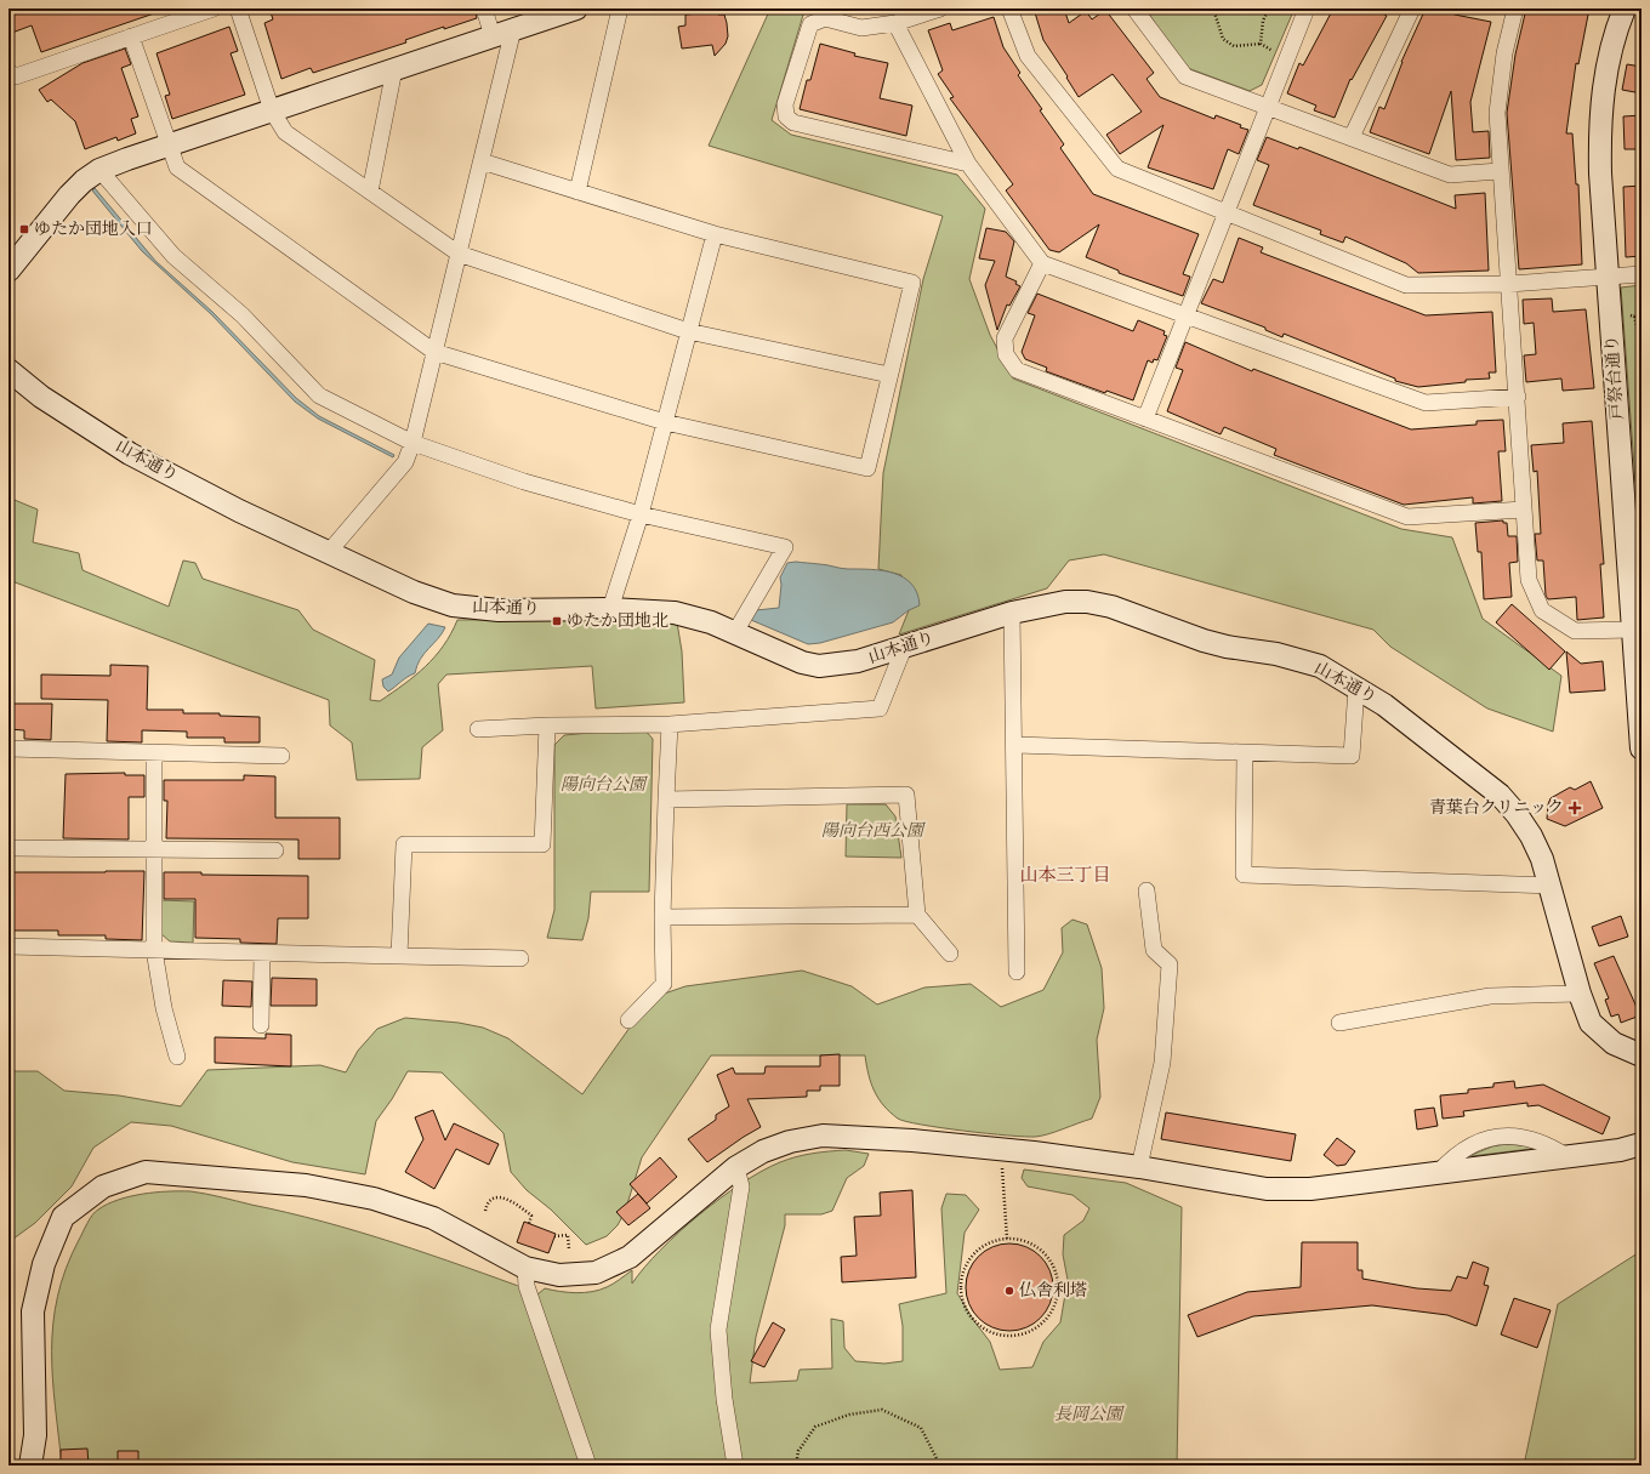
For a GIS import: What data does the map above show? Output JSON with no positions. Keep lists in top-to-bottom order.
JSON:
{
  "streets": {
    "street": ["戸祭台通り", "山本通り"]
  },
  "districts": ["山本三丁目"],
  "parks": ["陽向台公園", "陽向台西公園", "長岡公園"],
  "places": {
    "transit": ["ゆたか団地入口", "ゆたか団地北"],
    "health": ["青葉台クリニック"],
    "other": ["仏舎利塔"]
  }
}
